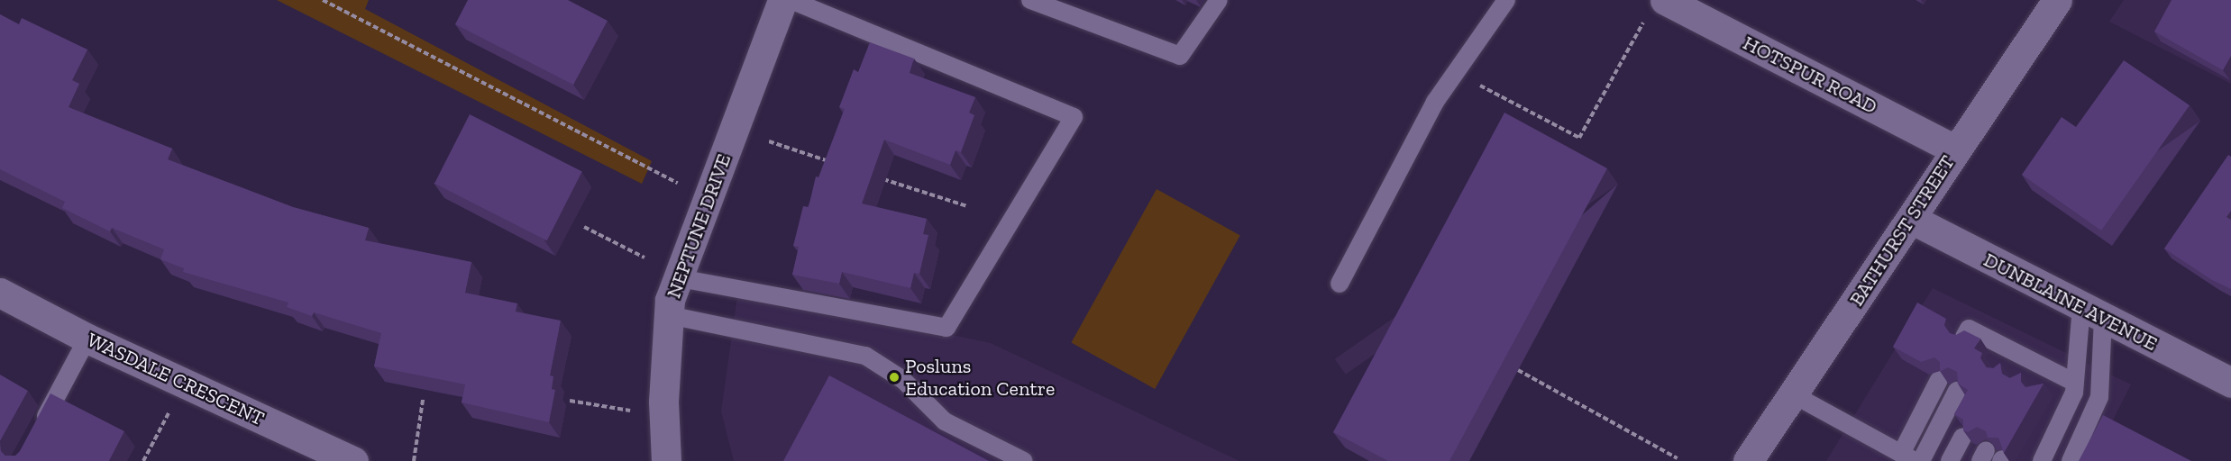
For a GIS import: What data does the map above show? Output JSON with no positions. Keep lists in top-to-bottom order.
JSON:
{
  "streets": {
    "street": [
      "HOTSPUR ROAD",
      "NEPTUNE DRIVE",
      "BATHURST STREET",
      "DUNBLAINE AVENUE",
      "WASDALE CRESCENT"
    ]
  },
  "crossings": [
    ["HOTSPUR ROAD", "BATHURST STREET"],
    ["BATHURST STREET", "DUNBLAINE AVENUE"]
  ],
  "places": ["Posluns Education Centre"]
}
